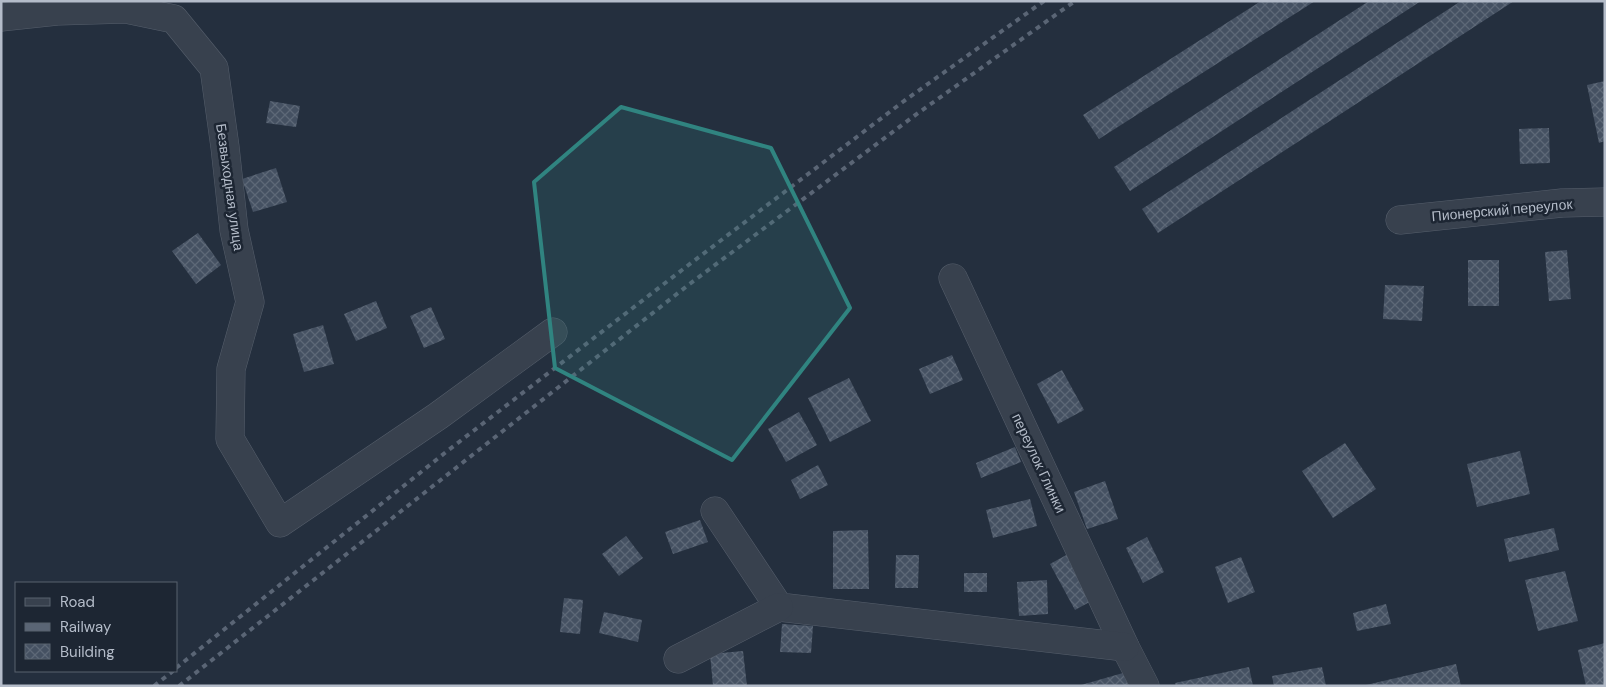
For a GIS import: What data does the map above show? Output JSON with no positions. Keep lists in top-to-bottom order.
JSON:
{
  "streets": {
    "street": ["Безвыходная улица", "Пионерский переулок", "переулок Глинки"]
  },
  "legend": ["Road", "Railway", "Building"]
}
